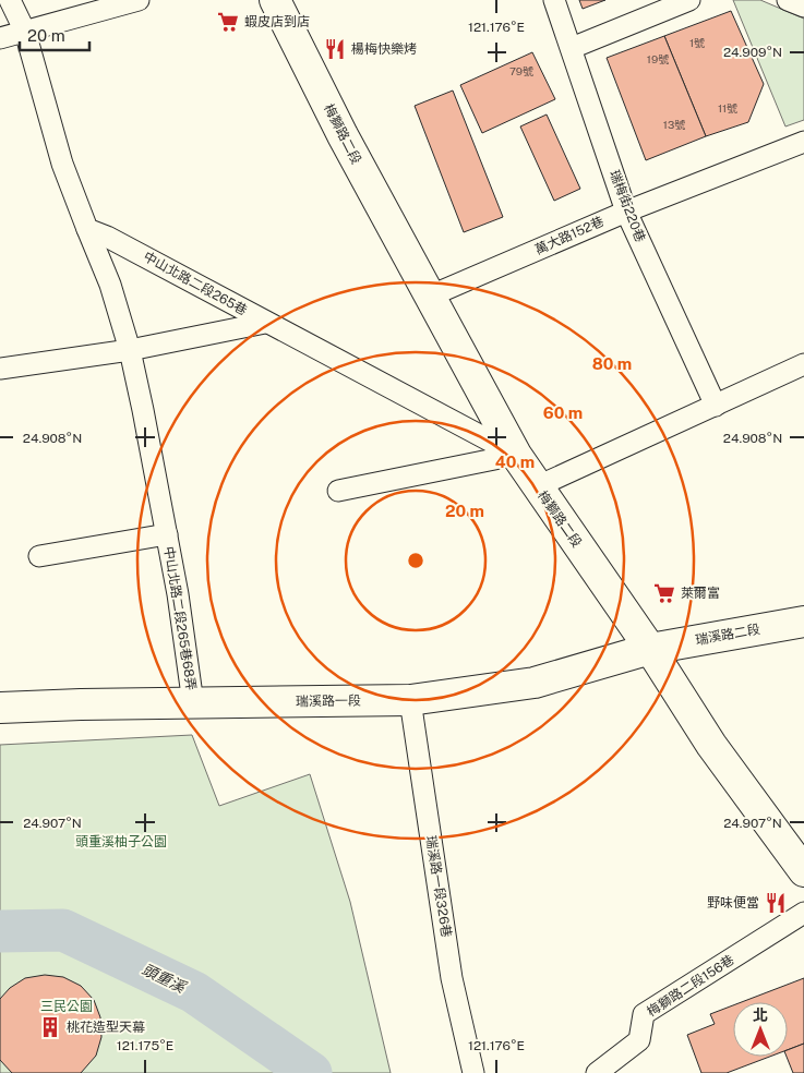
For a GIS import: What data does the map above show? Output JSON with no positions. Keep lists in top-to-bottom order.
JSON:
{
  "streets": {
    "street": [
      "梅獅路二段",
      "瑞梅街220巷",
      "萬大路152巷",
      "中山北路二段265巷",
      "中山北路二段265巷68弄",
      "瑞溪路二段",
      "瑞溪路一段",
      "瑞溪路一段326巷",
      "梅獅路二段156巷"
    ]
  },
  "crossings": [
    ["梅獅路二段", "萬大路152巷"],
    ["梅獅路二段", "中山北路二段265巷"],
    ["梅獅路二段", "瑞溪路二段"],
    ["梅獅路二段", "瑞溪路一段"],
    ["瑞梅街220巷", "萬大路152巷"],
    ["中山北路二段265巷", "中山北路二段265巷68弄"],
    ["中山北路二段265巷68弄", "瑞溪路一段"],
    ["瑞溪路二段", "瑞溪路一段"],
    ["瑞溪路一段", "瑞溪路一段326巷"]
  ],
  "water": ["頭重溪"],
  "parks": ["頭重溪柚子公園", "三民公園"],
  "places": {
    "supermarket": ["蝦皮店到店", "萊爾富"],
    "restaurant": ["楊梅快樂烤", "野味便當"],
    "building": ["桃花造型天幕"]
  },
  "house_numbers": [
    "1號",
    "19號",
    "79號",
    "11號",
    "13號"
  ],
  "scale_bar": "20 m",
  "north": "top",
  "coordinates": [
    "121.176°E",
    "24.909°N",
    "24.908°N",
    "24.907°N",
    "121.175°E"
  ],
  "rings": [
    "80 m",
    "60 m",
    "40 m",
    "20 m"
  ]
}
